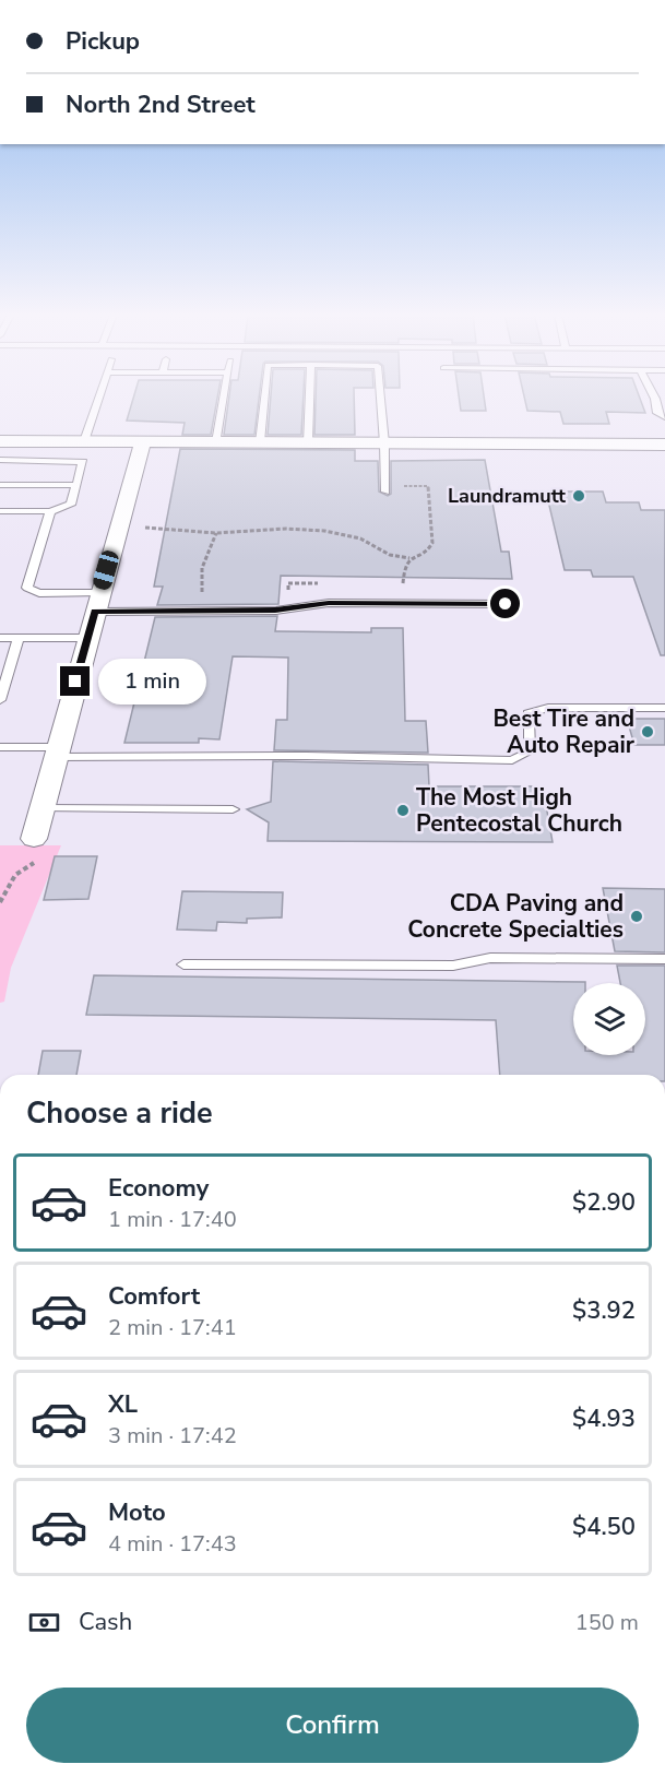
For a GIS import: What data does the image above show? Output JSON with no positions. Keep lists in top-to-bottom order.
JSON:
{
  "places": [
    "Laundramutt",
    "Best Tire and Auto Repair",
    "The Most High Pentecostal Church",
    "CDA Paving and Concrete Specialties"
  ],
  "page": {
    "banner": ["Pickup", "North 2nd Street"],
    "bubble": "1 min",
    "heading": "Choose a ride",
    "list": [
      {
        "name": "Economy",
        "note": "1 min · 17:40",
        "value": "$2.90"
      },
      {
        "name": "Comfort",
        "note": "2 min · 17:41",
        "value": "$3.92"
      },
      {
        "name": "XL",
        "note": "3 min · 17:42",
        "value": "$4.93"
      },
      {
        "name": "Moto",
        "note": "4 min · 17:43",
        "value": "$4.50"
      }
    ],
    "pay": ["Cash", "150 m"],
    "buttons": "Confirm"
  }
}
